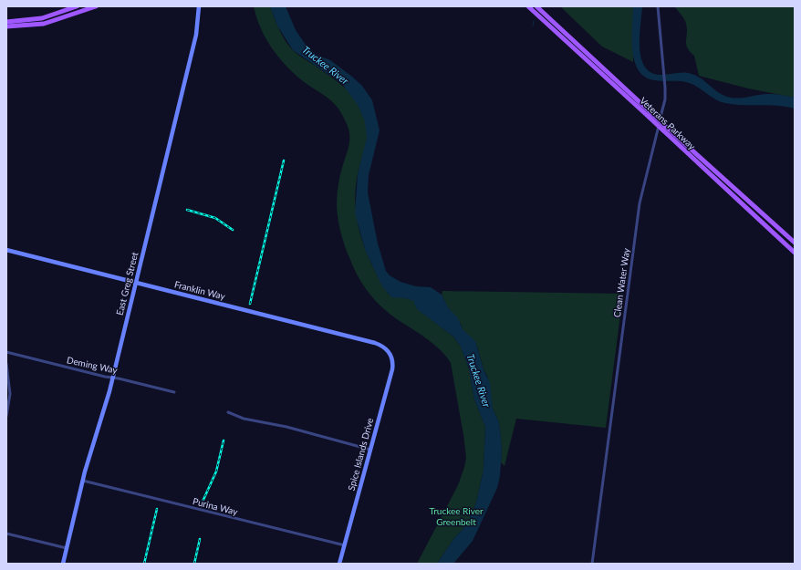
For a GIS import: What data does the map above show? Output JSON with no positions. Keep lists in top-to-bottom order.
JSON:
{
  "streets": {
    "main road": ["Veterans Parkway"],
    "street": [
      "Clean Water Way",
      "East Greg Street",
      "Franklin Way",
      "Deming Way",
      "Spice Islands Drive",
      "Purina Way"
    ]
  },
  "crossings": [
    ["East Greg Street", "Franklin Way"],
    ["East Greg Street", "Deming Way"],
    ["East Greg Street", "Purina Way"],
    ["Franklin Way", "Spice Islands Drive"],
    ["Spice Islands Drive", "Purina Way"]
  ],
  "water": ["Truckee River"],
  "parks": ["Truckee River Greenbelt"]
}
